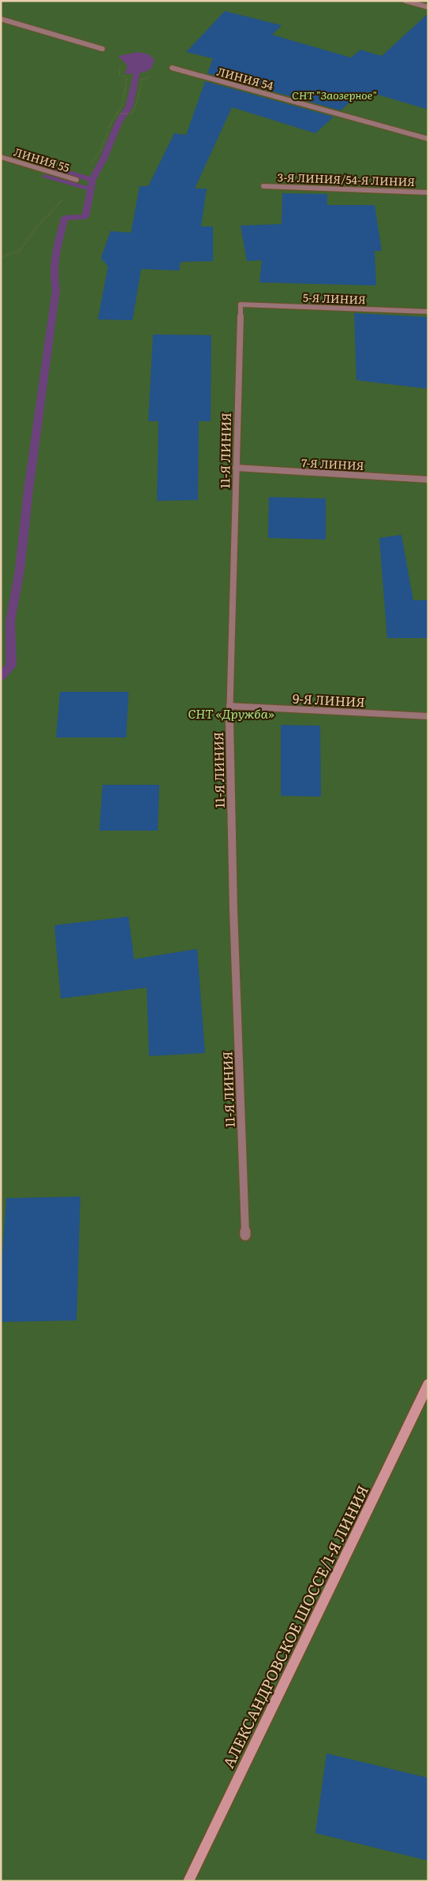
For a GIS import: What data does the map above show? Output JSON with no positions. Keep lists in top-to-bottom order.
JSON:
{
  "streets": {
    "street": [
      "ЛИНИЯ 54",
      "ЛИНИЯ 55",
      "3-Я ЛИНИЯ/54-Я ЛИНИЯ",
      "5-Я ЛИНИЯ",
      "11-Я ЛИНИЯ",
      "7-Я ЛИНИЯ",
      "9-Я ЛИНИЯ",
      "АЛЕКСАНДРОВСКОЕ ШОССЕ/1-Я ЛИНИЯ"
    ]
  },
  "crossings": [
    ["5-Я ЛИНИЯ", "11-Я ЛИНИЯ"],
    ["11-Я ЛИНИЯ", "7-Я ЛИНИЯ"],
    ["11-Я ЛИНИЯ", "9-Я ЛИНИЯ"]
  ],
  "parks": ["СНТ \"Заозерное\"", "СНТ «Дружба»"]
}
